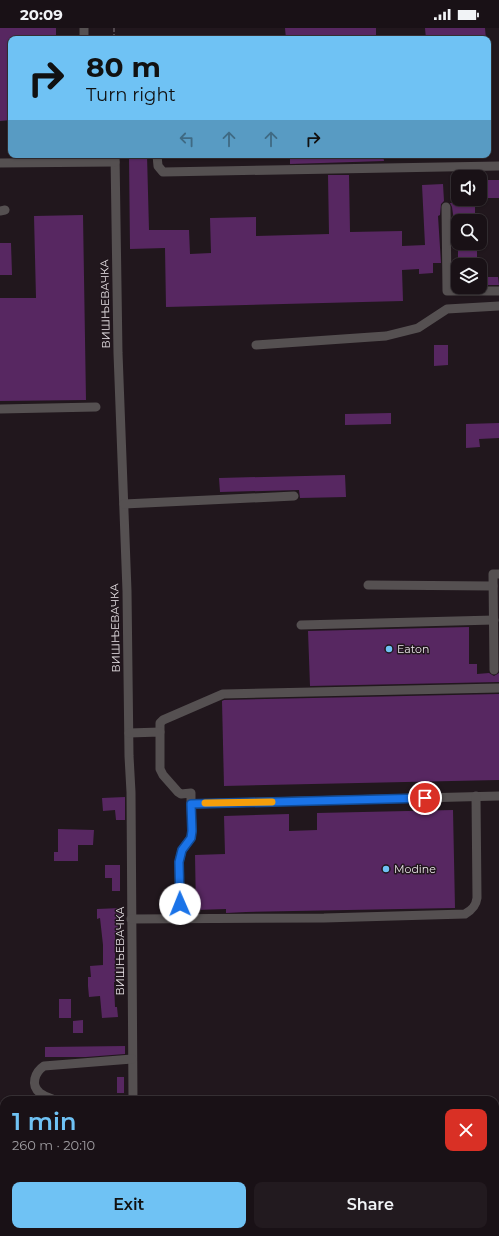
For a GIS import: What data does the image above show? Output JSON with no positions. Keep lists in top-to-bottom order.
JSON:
{
  "streets": {
    "street": ["ВИШЊЕВАЧКА"]
  },
  "places": ["Eaton", "Modine"],
  "page": {
    "status": "20:09",
    "turn": ["80 m", "Turn right"],
    "heading": ["1 min", "260 m · 20:10"],
    "buttons": ["Exit", "Share"]
  }
}
